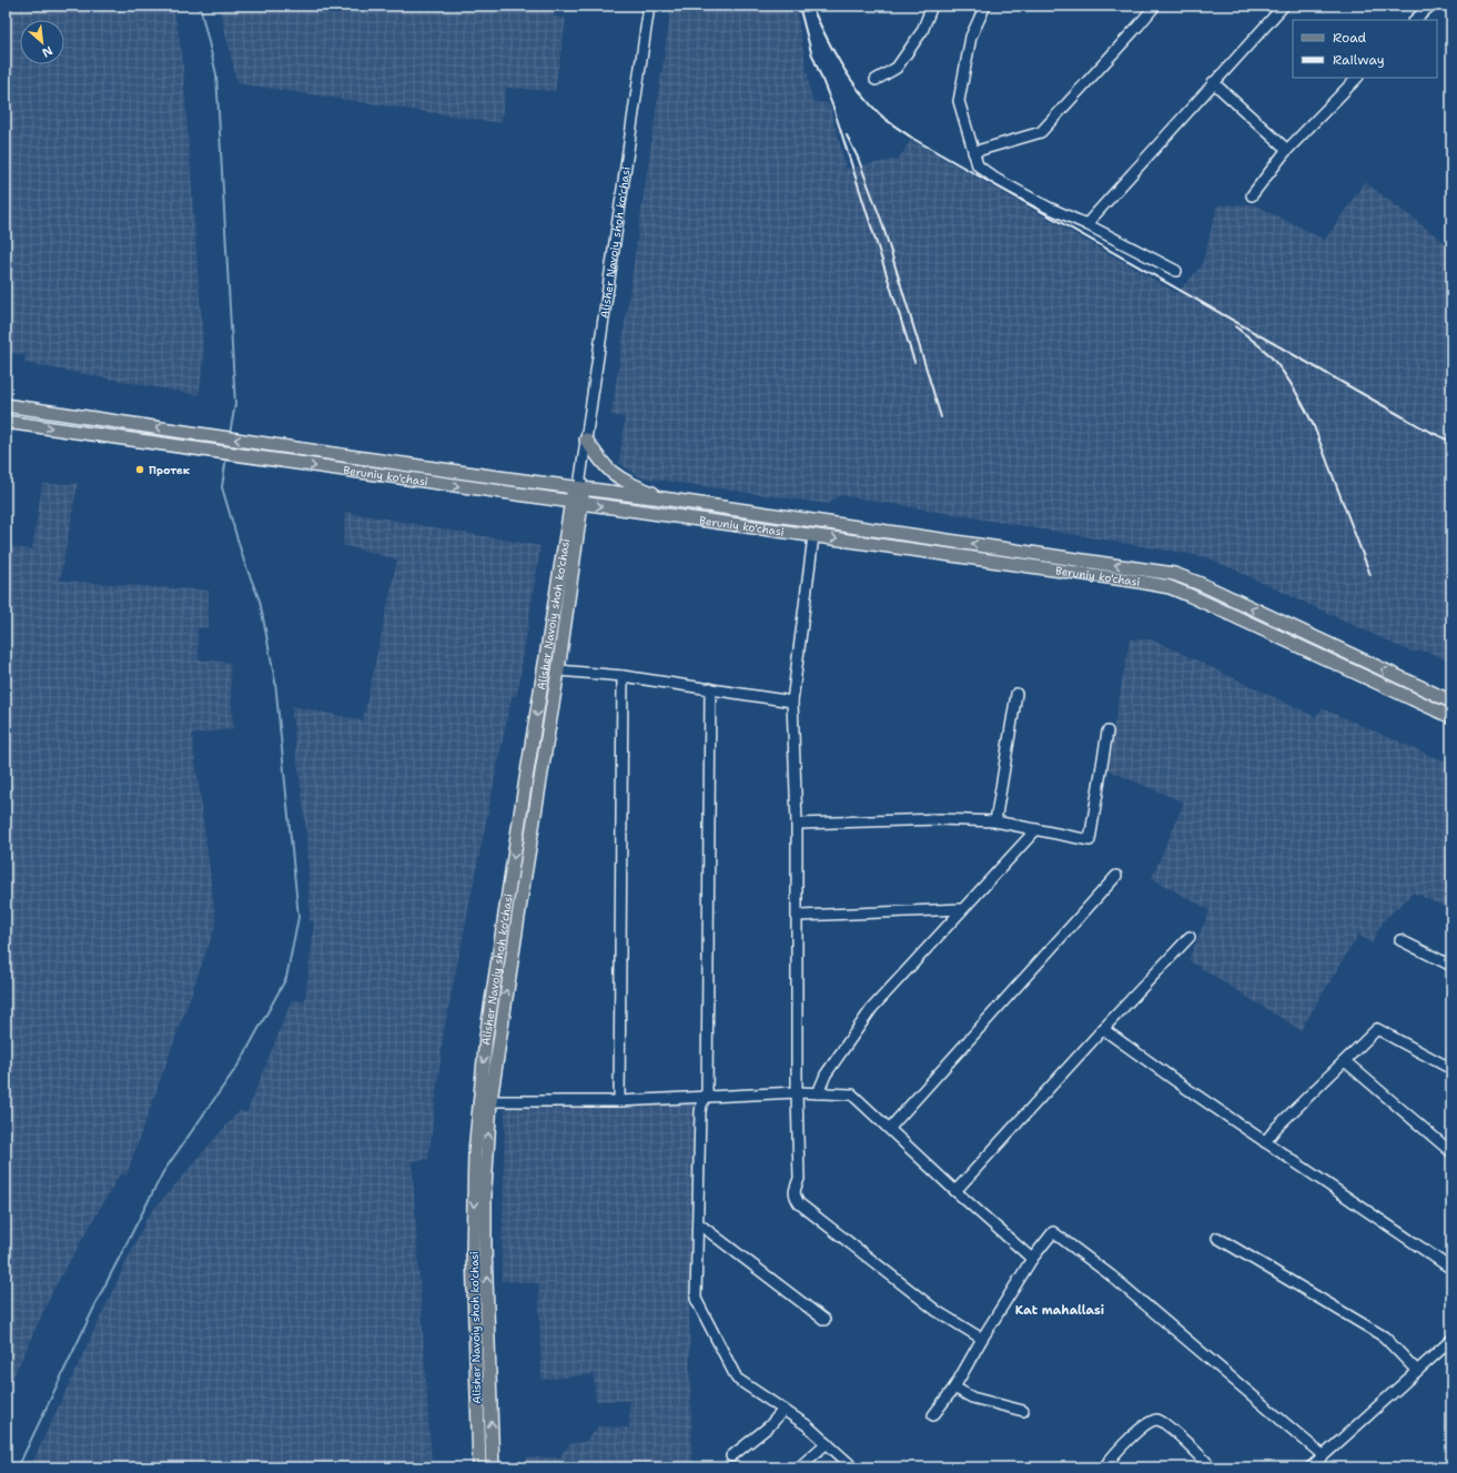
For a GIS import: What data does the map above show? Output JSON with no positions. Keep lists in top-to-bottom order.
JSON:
{
  "streets": {
    "main road": ["Alisher Navoiy shoh ko'chasi", "Beruniy ko'chasi"]
  },
  "crossings": [
    ["Alisher Navoiy shoh ko'chasi", "Beruniy ko'chasi"]
  ],
  "districts": ["Kat mahallasi"],
  "places": ["Протек"],
  "legend": ["Road", "Railway"],
  "north": "bottom right"
}
